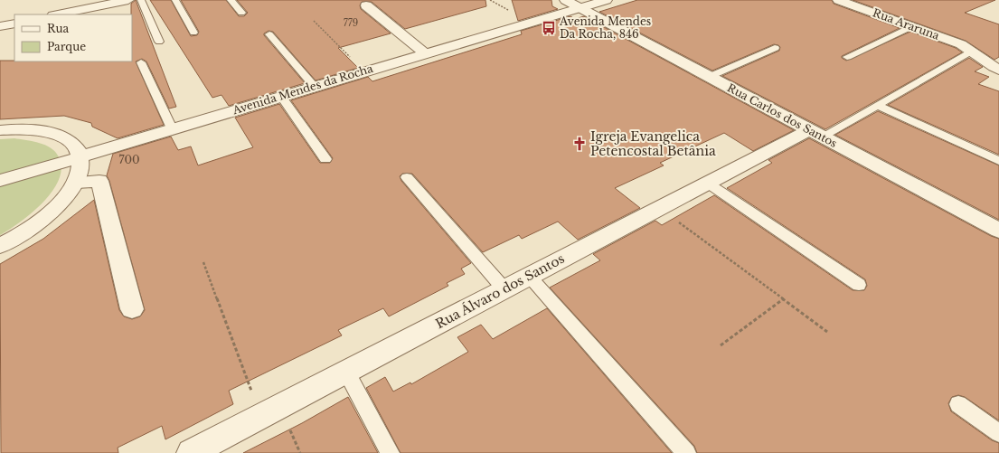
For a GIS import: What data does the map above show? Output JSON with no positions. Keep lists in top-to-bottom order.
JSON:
{
  "streets": {
    "street": [
      "Rua Araruna",
      "Avenida Mendes da Rocha",
      "Rua Carlos dos Santos",
      "Rua Álvaro dos Santos"
    ]
  },
  "crossings": [
    ["Avenida Mendes da Rocha", "Rua Carlos dos Santos"],
    ["Rua Carlos dos Santos", "Rua Álvaro dos Santos"]
  ],
  "places": {
    "bus stop": ["Avenida Mendes Da Rocha, 846"],
    "church": ["Igreja Evangelica Petencostal Betânia"]
  },
  "house_numbers": ["779", "700"],
  "legend": ["Rua", "Parque"]
}
